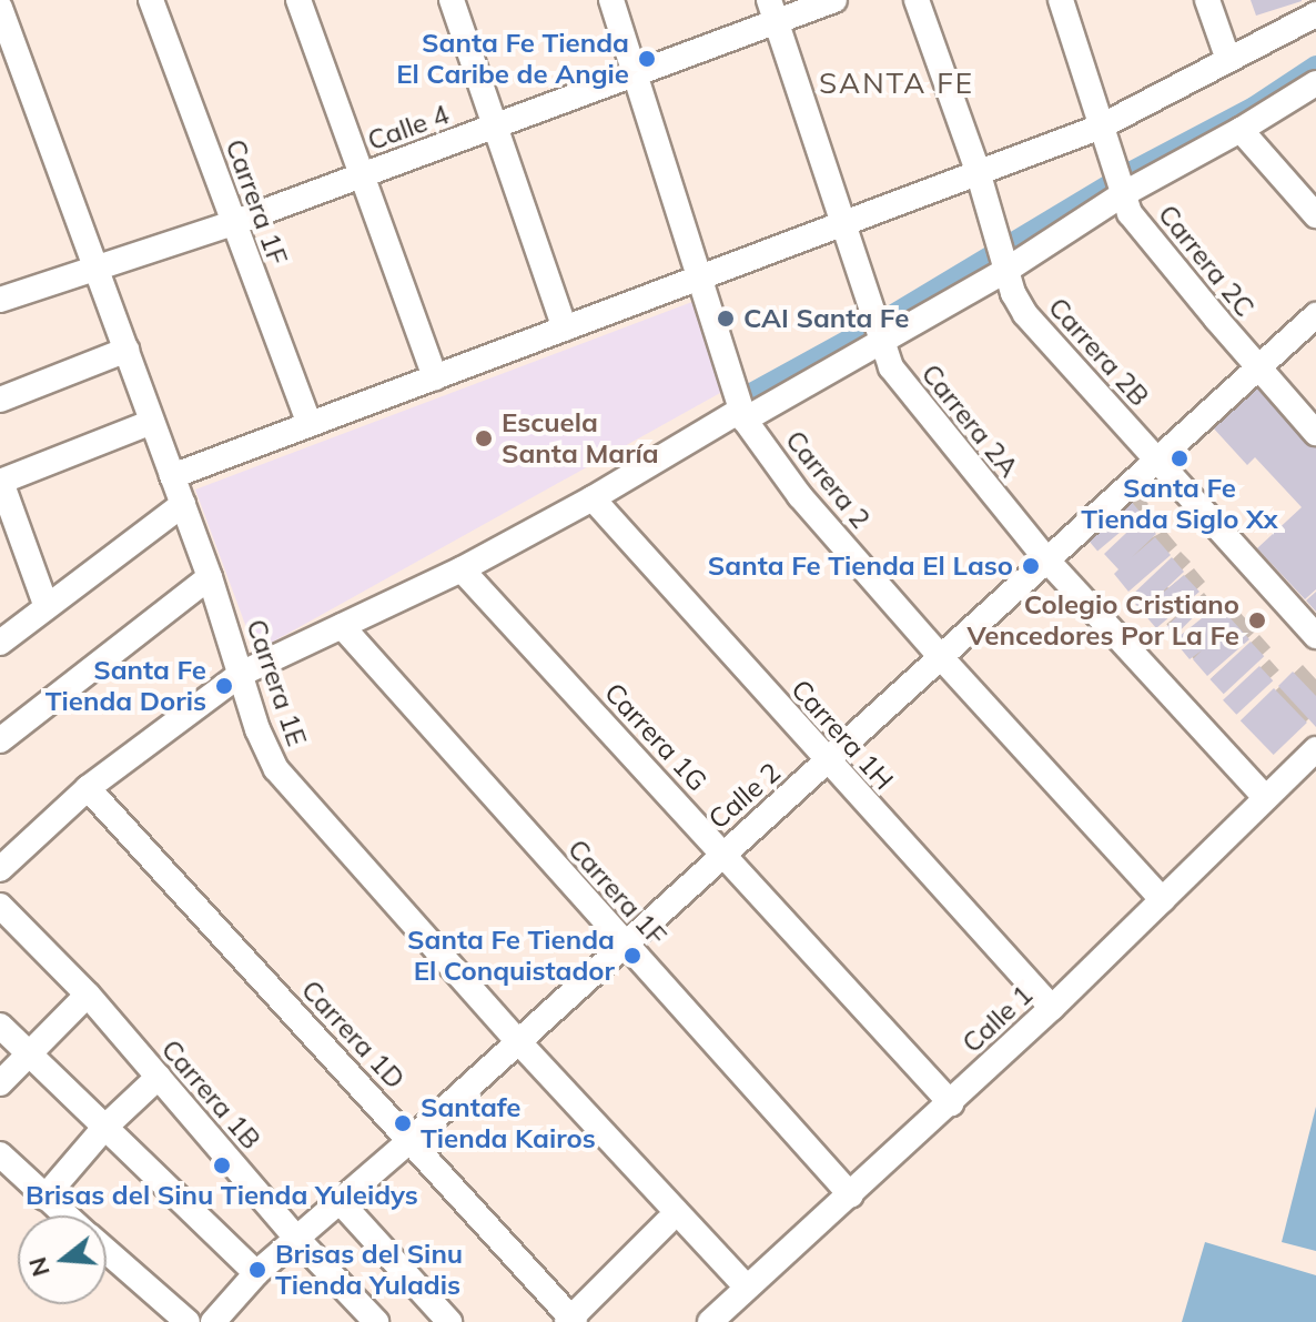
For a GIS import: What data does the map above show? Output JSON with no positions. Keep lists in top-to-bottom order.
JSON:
{
  "streets": {
    "street": [
      "Calle 4",
      "Carrera 1F",
      "Carrera 2C",
      "Carrera 2B",
      "Carrera 2A",
      "Carrera 2",
      "Carrera 1E",
      "Carrera 1H",
      "Carrera 1G",
      "Calle 2",
      "Calle 1",
      "Carrera 1D",
      "Carrera 1B"
    ]
  },
  "crossings": [
    ["Calle 4", "Carrera 1F"],
    ["Calle 4", "Carrera 2A"],
    ["Calle 4", "Carrera 2"],
    ["Calle 4", "Carrera 1E"],
    ["Carrera 1F", "Calle 2"],
    ["Carrera 1F", "Calle 1"],
    ["Carrera 2C", "Calle 2"],
    ["Carrera 2B", "Calle 2"],
    ["Carrera 2A", "Calle 2"],
    ["Carrera 2A", "Calle 1"],
    ["Carrera 2", "Calle 2"],
    ["Carrera 2", "Calle 1"],
    ["Carrera 1E", "Calle 2"],
    ["Carrera 1E", "Calle 1"],
    ["Carrera 1H", "Calle 2"],
    ["Carrera 1H", "Calle 1"],
    ["Carrera 1G", "Calle 2"],
    ["Carrera 1G", "Calle 1"],
    ["Calle 2", "Carrera 1D"],
    ["Calle 2", "Carrera 1B"]
  ],
  "districts": ["SANTA FE"],
  "places": [
    "Santa Fe Tienda El Caribe de Angie",
    "CAI Santa Fe",
    "Escuela Santa María",
    "Santa Fe Tienda Siglo Xx",
    "Santa Fe Tienda El Laso",
    "Colegio Cristiano Vencedores Por La Fe",
    "Santa Fe Tienda Doris",
    "Santa Fe Tienda El Conquistador",
    "Santafe Tienda Kairos",
    "Brisas del Sinu Tienda Yuleidys",
    "Brisas del Sinu Tienda Yuladis"
  ],
  "north": "left"
}
